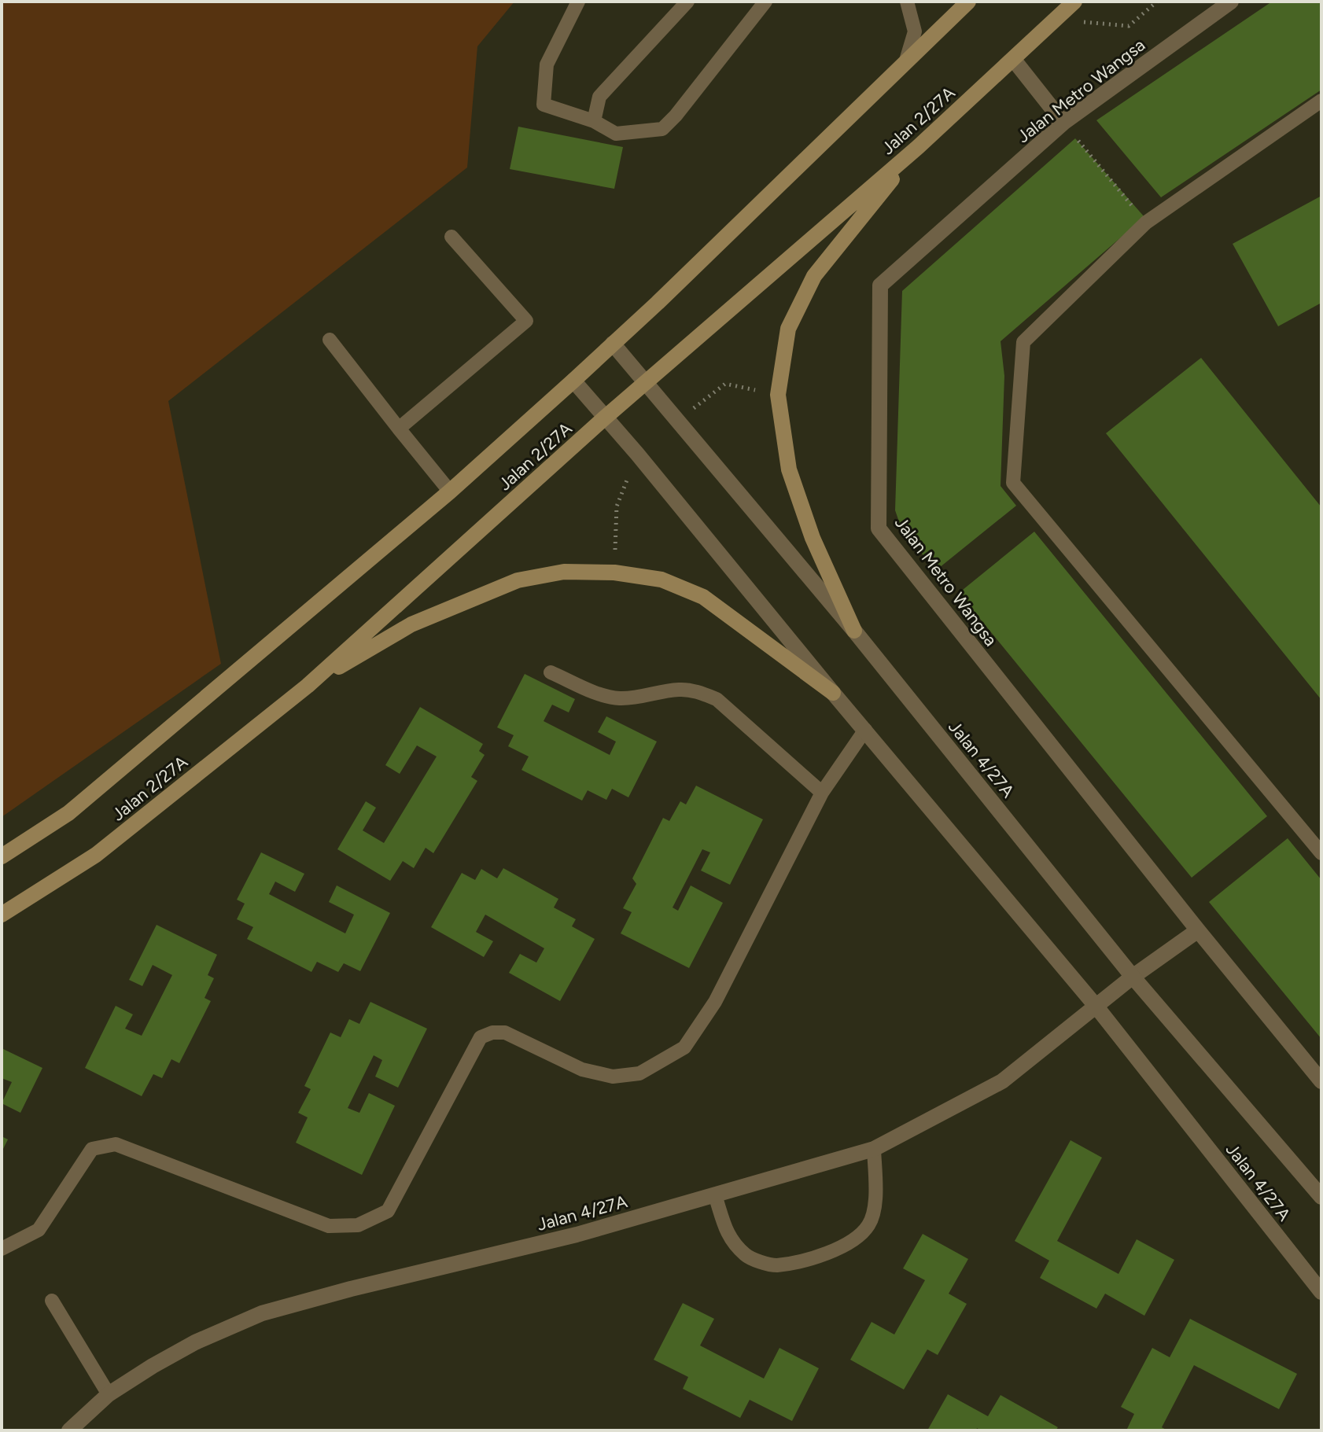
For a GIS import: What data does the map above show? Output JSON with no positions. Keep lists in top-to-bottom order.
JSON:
{
  "streets": {
    "main road": ["Jalan 2/27A"],
    "street": ["Jalan Metro Wangsa", "Jalan 4/27A"]
  },
  "crossings": [
    ["Jalan 2/27A", "Jalan 4/27A"]
  ]
}
